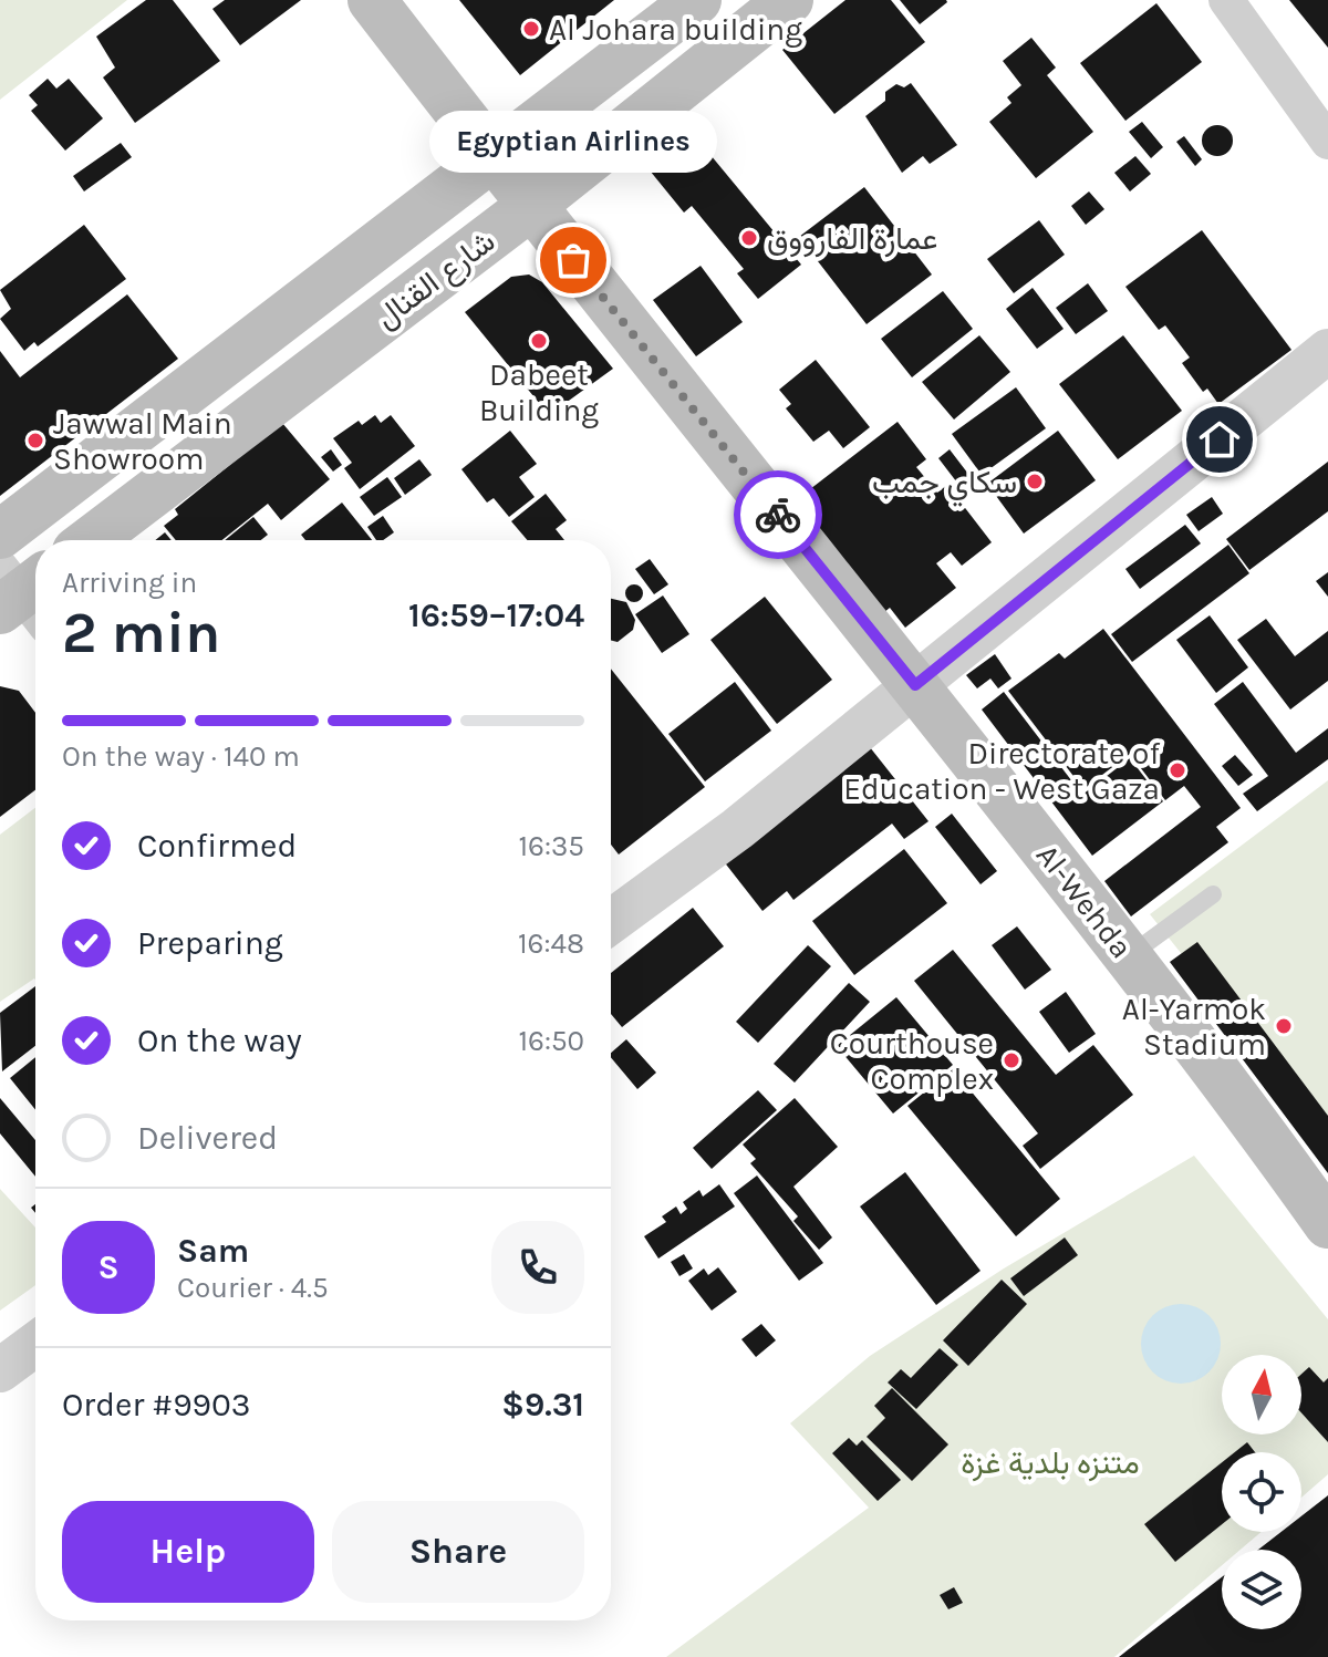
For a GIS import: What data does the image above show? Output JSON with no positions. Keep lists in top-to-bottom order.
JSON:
{
  "streets": {
    "main road": ["شارع القنال", "Al-Wehda"]
  },
  "crossings": [
    ["شارع القنال", "Al-Wehda"]
  ],
  "parks": ["متنزه بلدية غزة"],
  "places": [
    "Al Johara building",
    "عمارة الفارووق",
    "Egyptian Airlines",
    "Dabeet Building",
    "Jawwal Main Showroom",
    "سكاي جمب",
    "Directorate of Education - West Gaza",
    "Al-Yarmok Stadium",
    "Courthouse Complex"
  ],
  "north": "top",
  "page": {
    "bubble": "Egyptian Airlines",
    "heading": ["2 min", "Arriving in", "16:59–17:04"],
    "panel": [
      "Sam",
      "Courier · 4.5",
      "Order #9903",
      "$9.31"
    ],
    "bar": "On the way · 140 m",
    "list": [
      ["Confirmed", "16:35"],
      ["Preparing", "16:48"],
      ["On the way", "16:50"],
      "Delivered"
    ],
    "round": "S",
    "buttons": ["Help", "Share"]
  }
}
